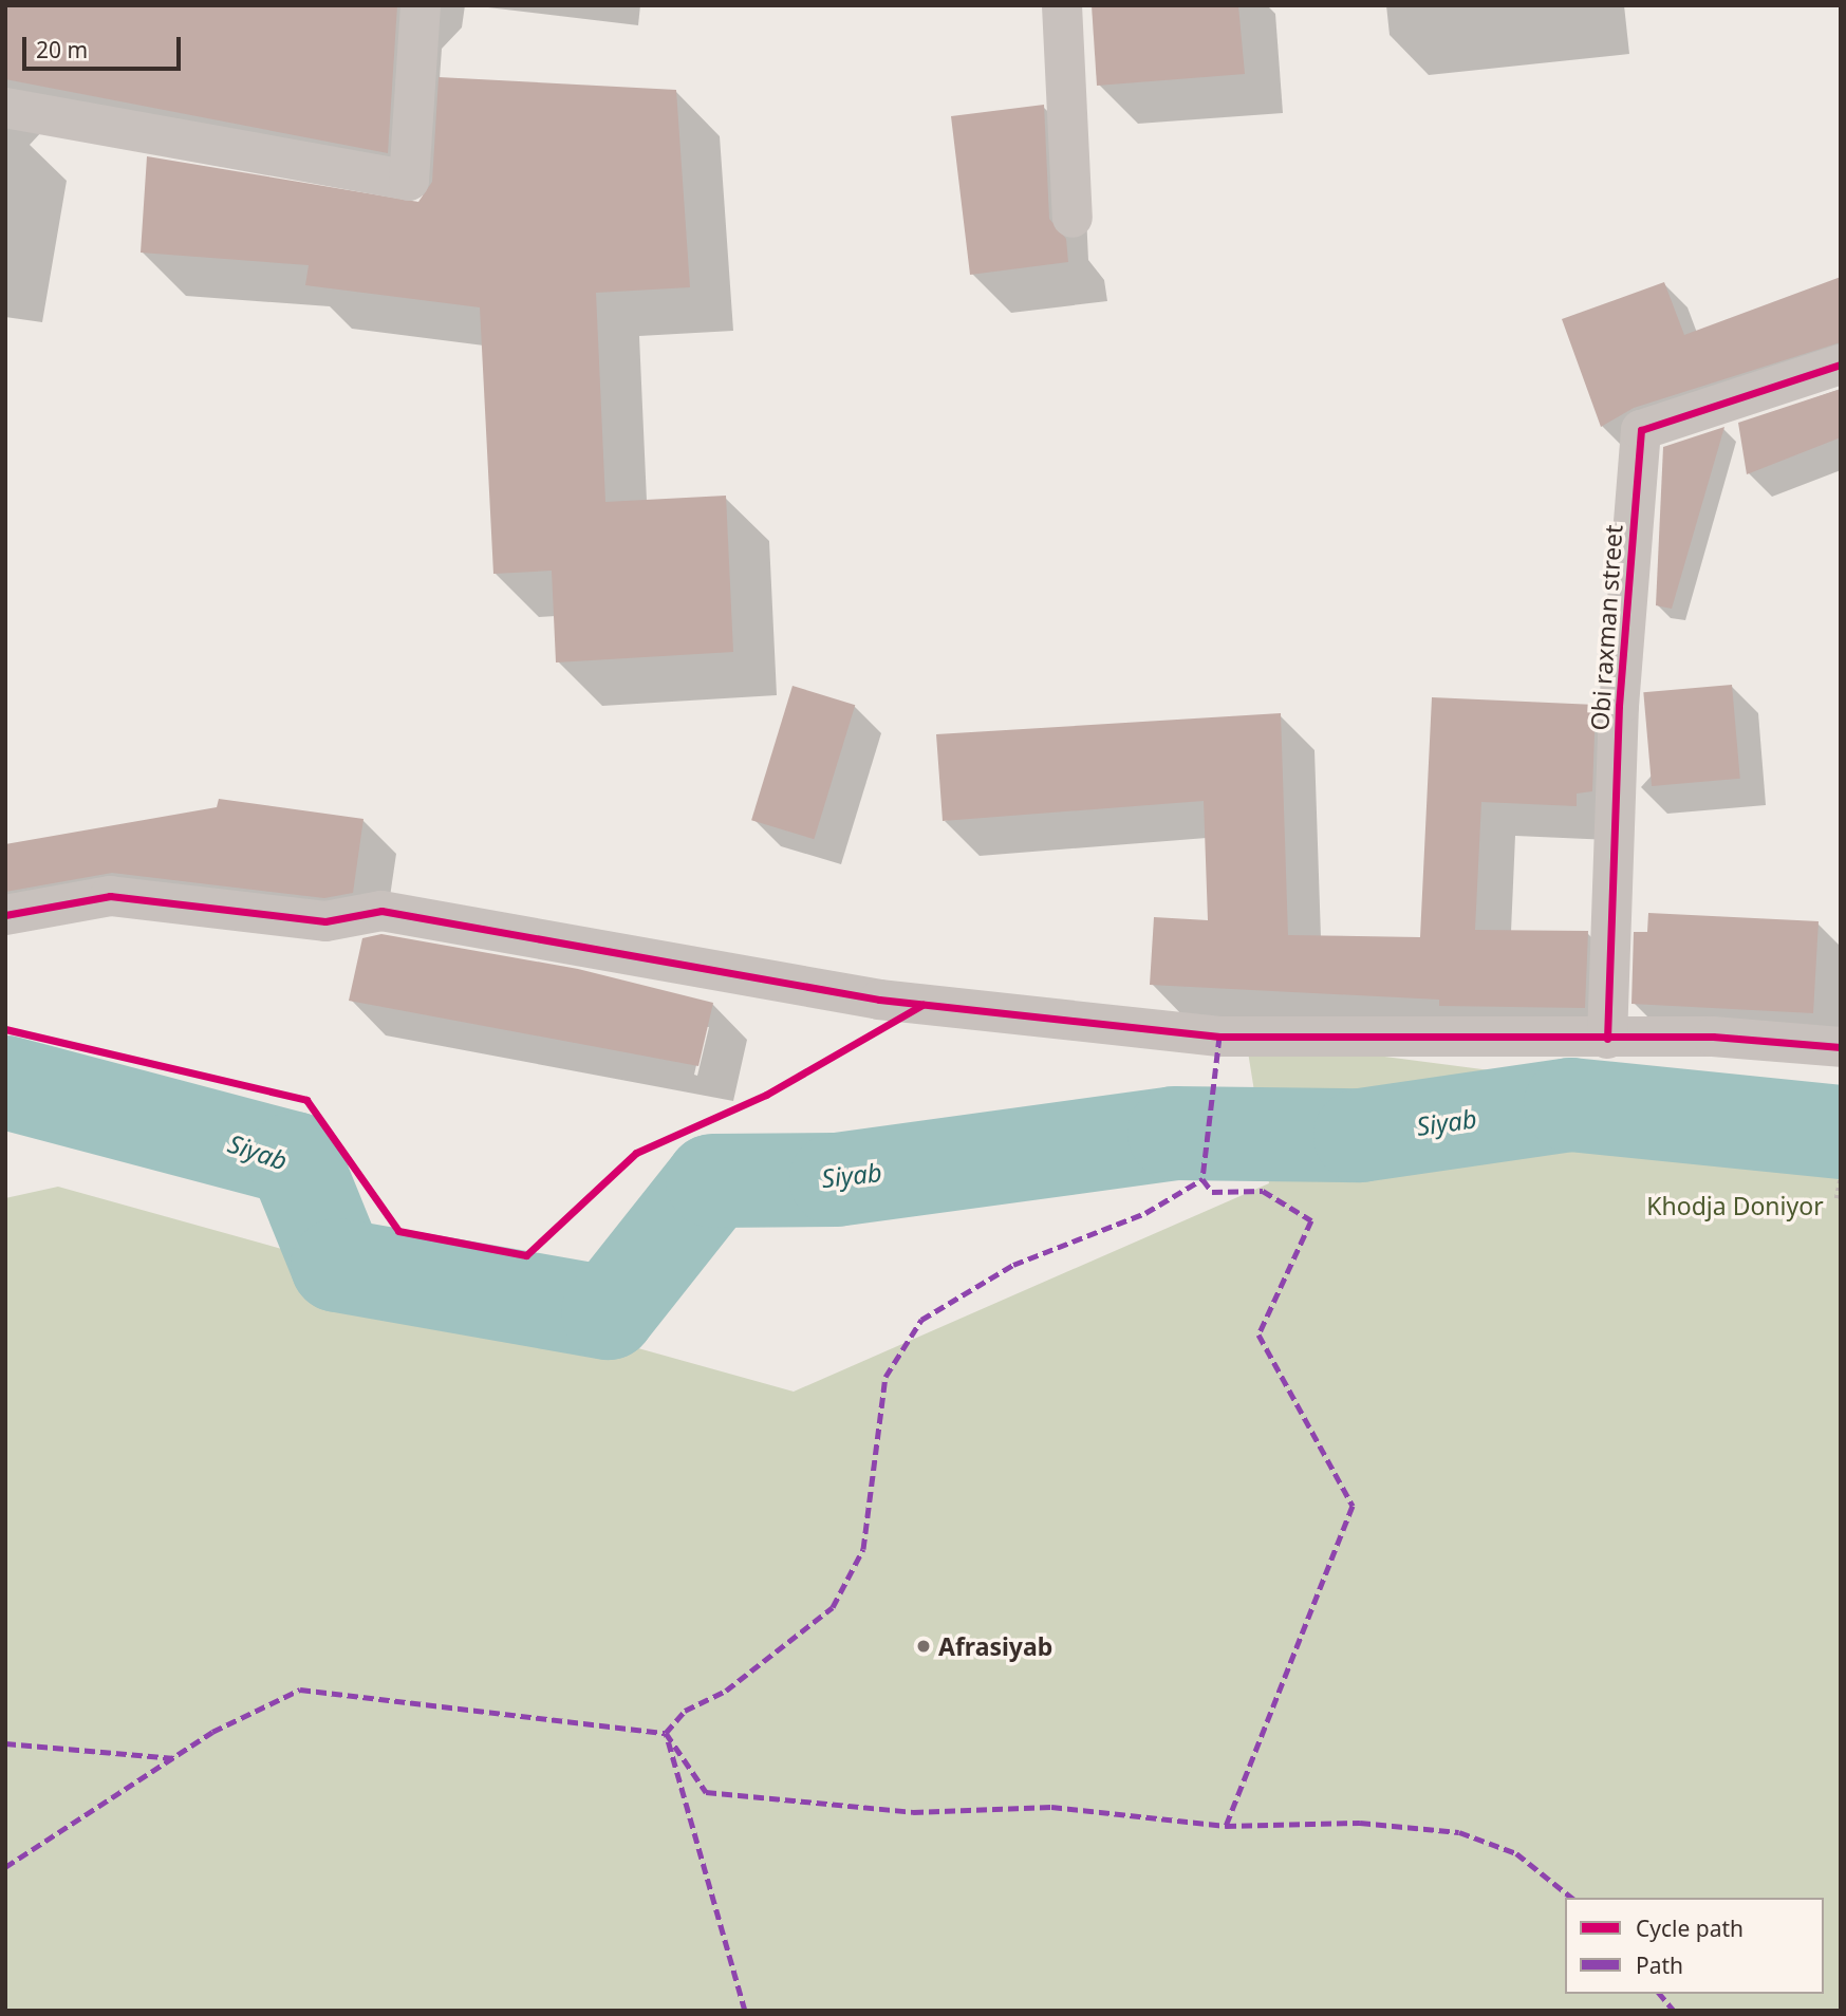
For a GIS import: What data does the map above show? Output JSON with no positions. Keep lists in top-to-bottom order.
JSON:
{
  "streets": {
    "street": ["Obi raxman street"]
  },
  "water": ["Siyab"],
  "parks": ["Khodja Doniyor"],
  "places": ["Afrasiyab"],
  "legend": ["Cycle path", "Path"],
  "scale_bar": "20 m"
}
